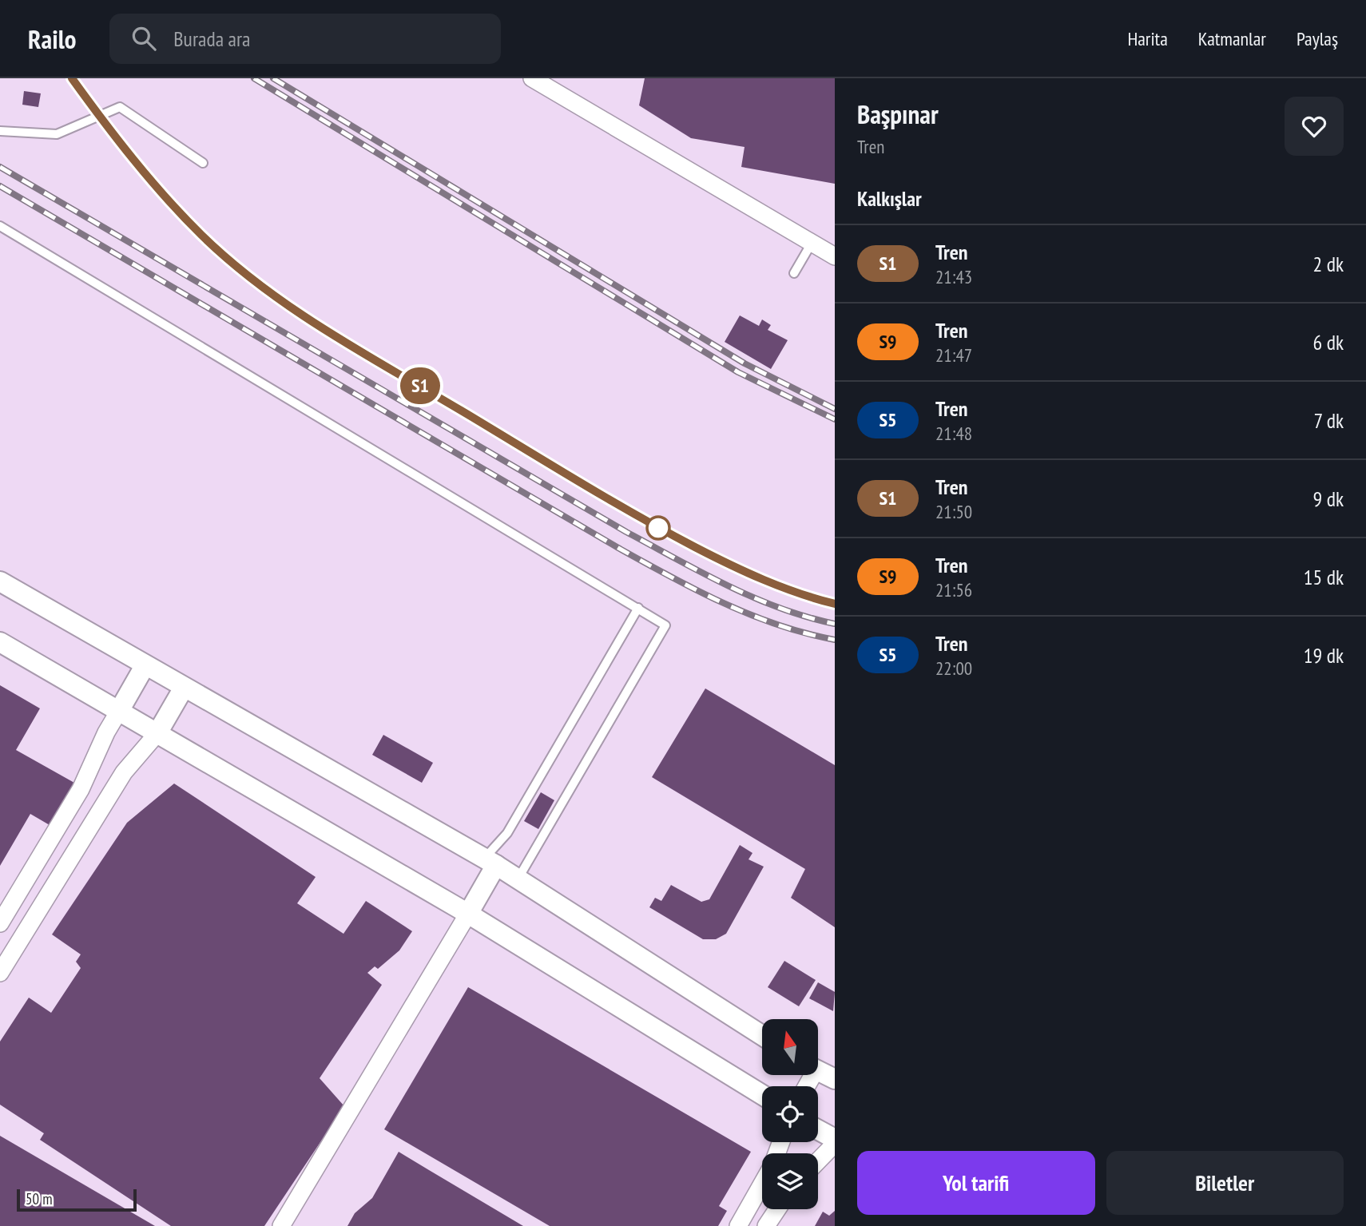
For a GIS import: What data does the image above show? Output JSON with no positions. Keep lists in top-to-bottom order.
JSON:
{
  "scale_bar": "50 m",
  "north": "top",
  "page": {
    "header": "Railo",
    "search": "Burada ara",
    "nav": ["Harita", "Katmanlar", "Paylaş"],
    "on_map": "S1",
    "heading": [
      ["Başpınar", "Tren"],
      "Kalkışlar"
    ],
    "list": [
      {
        "mark": "S1",
        "name": "Tren",
        "note": "21:43",
        "value": "2 dk"
      },
      {
        "mark": "S9",
        "name": "Tren",
        "note": "21:47",
        "value": "6 dk"
      },
      {
        "mark": "S5",
        "name": "Tren",
        "note": "21:48",
        "value": "7 dk"
      },
      {
        "mark": "S1",
        "name": "Tren",
        "note": "21:50",
        "value": "9 dk"
      },
      {
        "mark": "S9",
        "name": "Tren",
        "note": "21:56",
        "value": "15 dk"
      },
      {
        "mark": "S5",
        "name": "Tren",
        "note": "22:00",
        "value": "19 dk"
      }
    ],
    "buttons": ["Yol tarifi", "Biletler"],
    "scale": "50 m"
  }
}
